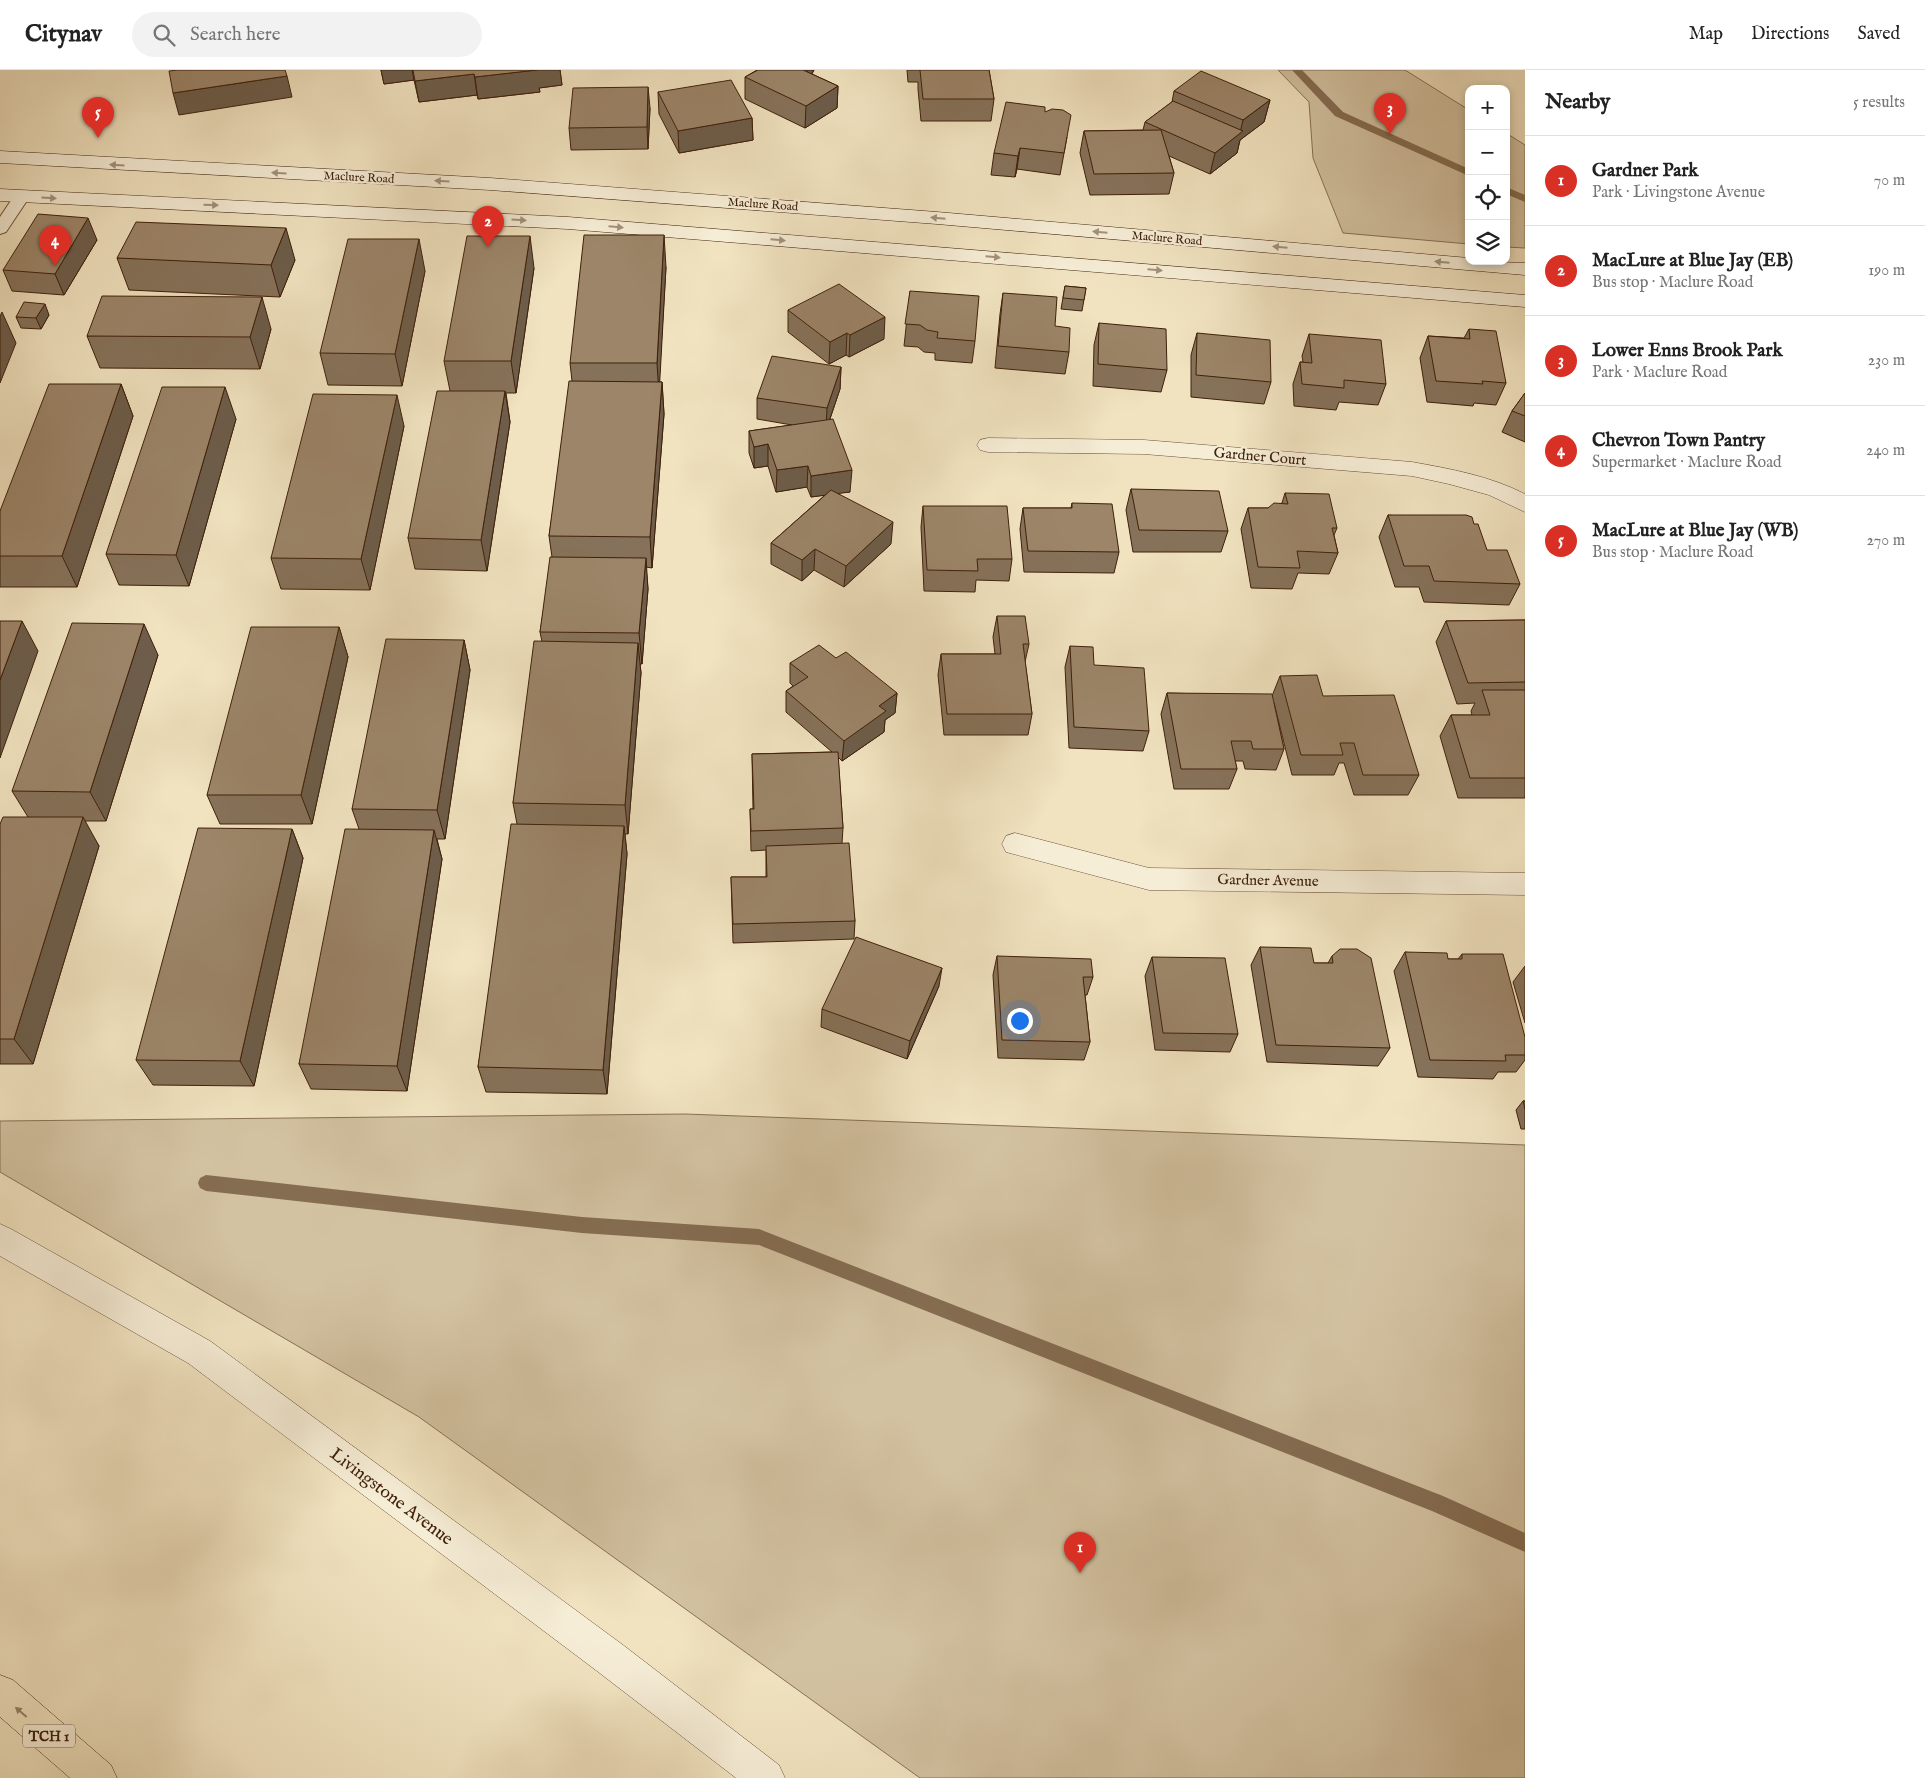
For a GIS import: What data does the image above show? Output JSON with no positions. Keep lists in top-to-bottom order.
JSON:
{
  "streets": {
    "highway": ["TCH 1"],
    "main road": [
      "Maclure Road",
      "Gardner Court",
      "Gardner Avenue",
      "Livingstone Avenue"
    ]
  },
  "page": {
    "header": "Citynav",
    "search": "Search here",
    "nav": ["Map", "Directions", "Saved"],
    "heading": ["Nearby", "5 results"],
    "map_buttons": ["+", "−"],
    "pins": [
      "3",
      "5",
      "2",
      "4",
      "1"
    ],
    "list": [
      {
        "mark": "1",
        "name": "Gardner Park",
        "note": "Park · Livingstone Avenue",
        "value": "70 m"
      },
      {
        "mark": "2",
        "name": "MacLure at Blue Jay (EB)",
        "note": "Bus stop · Maclure Road",
        "value": "190 m"
      },
      {
        "mark": "3",
        "name": "Lower Enns Brook Park",
        "note": "Park · Maclure Road",
        "value": "230 m"
      },
      {
        "mark": "4",
        "name": "Chevron Town Pantry",
        "note": "Supermarket · Maclure Road",
        "value": "240 m"
      },
      {
        "mark": "5",
        "name": "MacLure at Blue Jay (WB)",
        "note": "Bus stop · Maclure Road",
        "value": "270 m"
      }
    ]
  }
}
